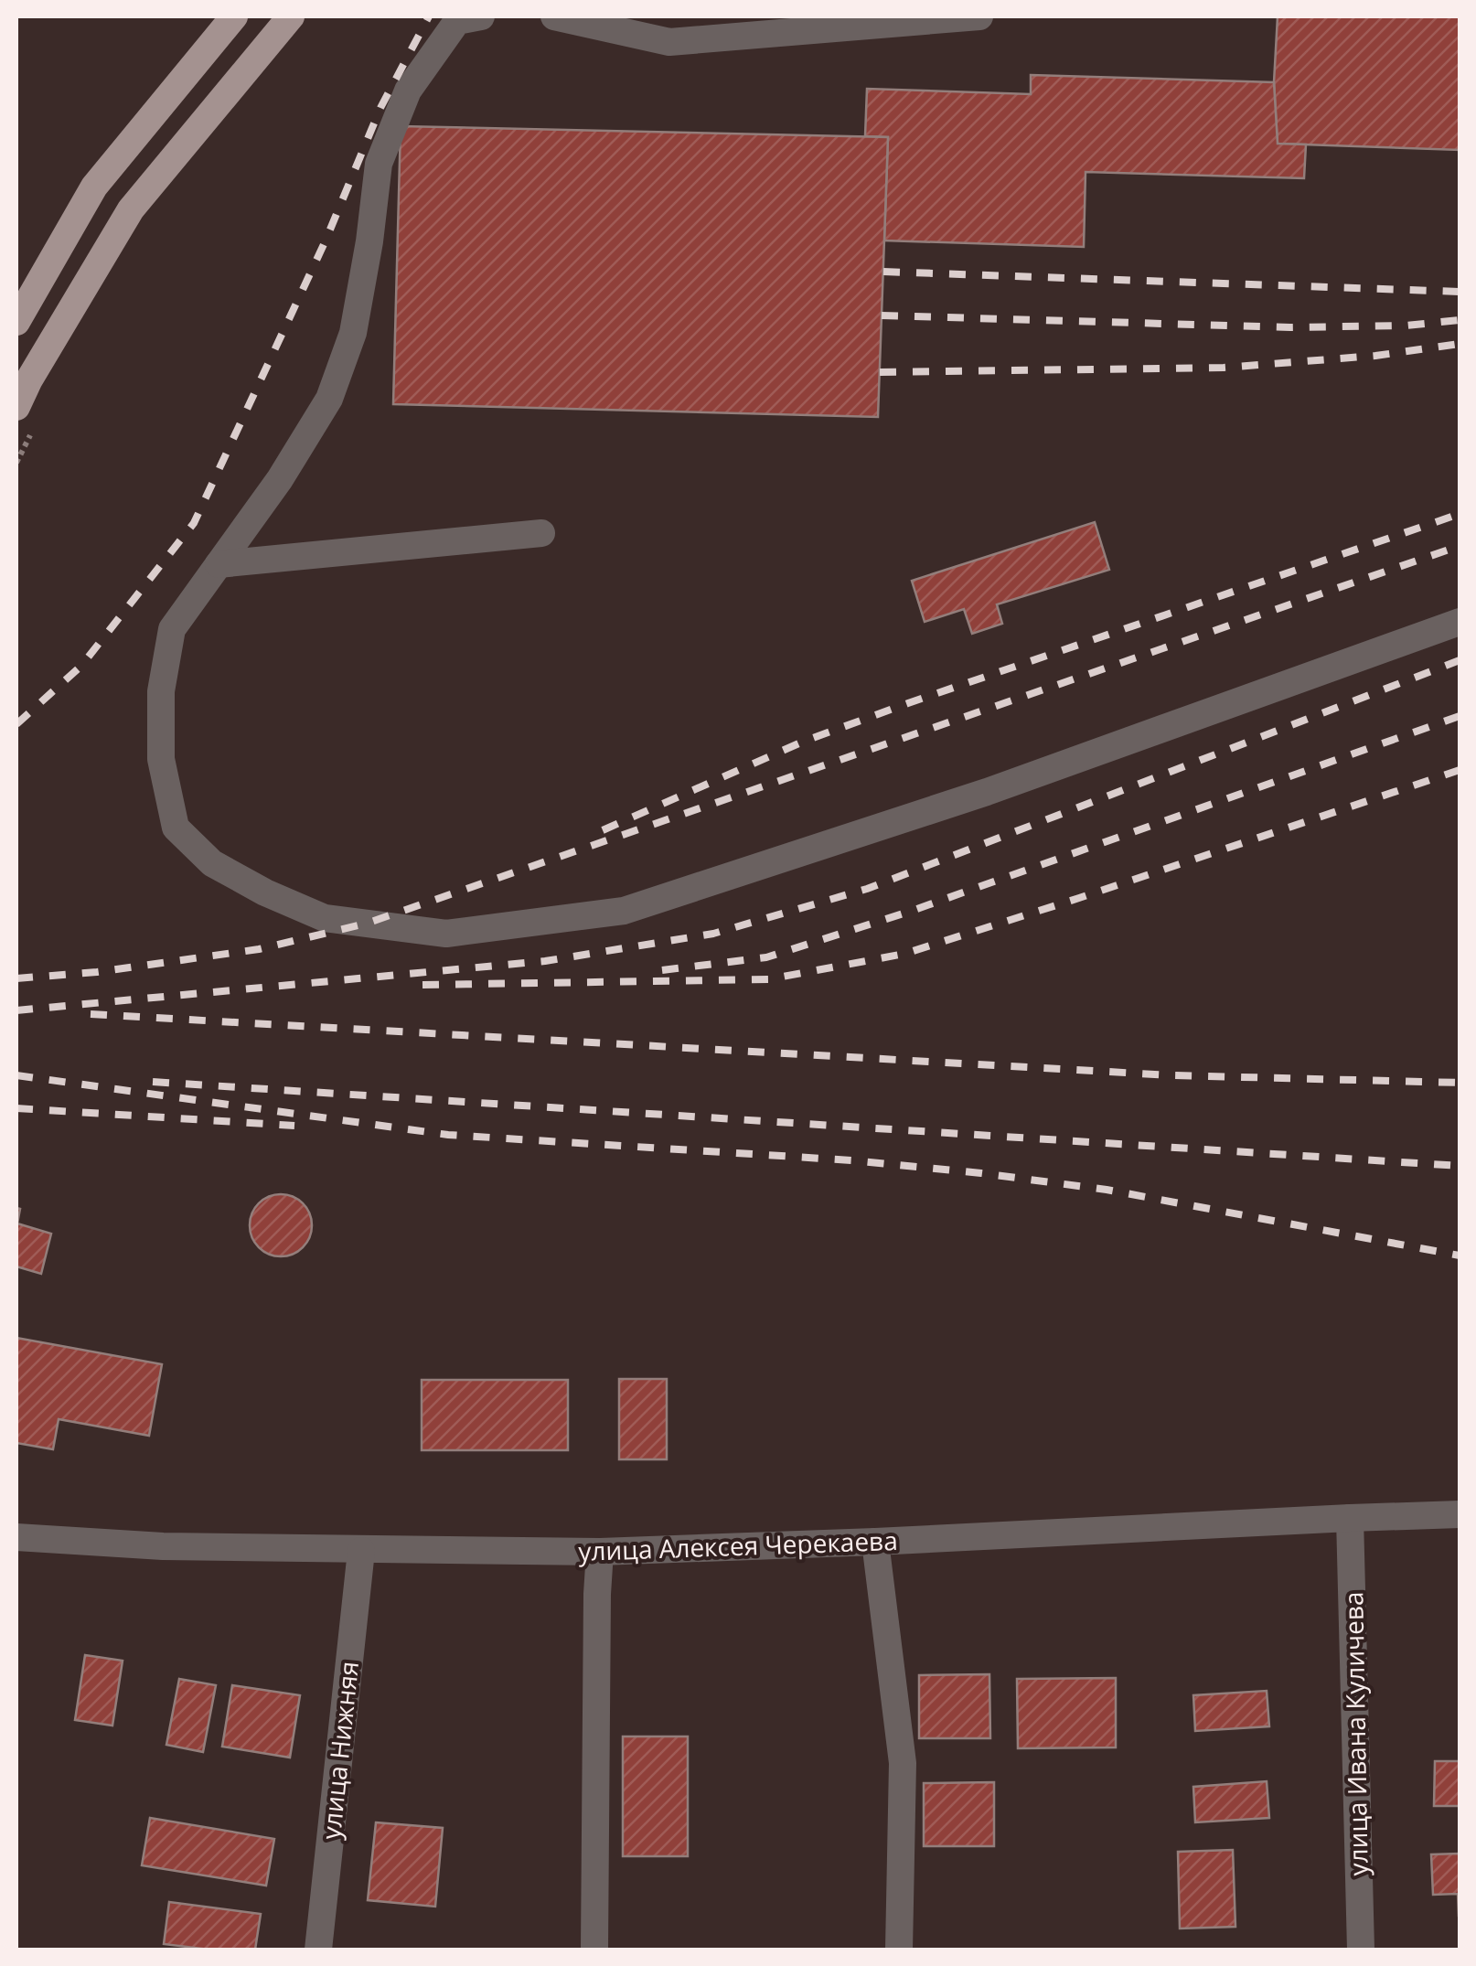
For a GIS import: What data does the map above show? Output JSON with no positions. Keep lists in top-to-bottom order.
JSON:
{
  "streets": {
    "street": ["улица Алексея Черекаева", "улица Ивана Куличева", "улица Нижняя"]
  },
  "crossings": [
    ["улица Алексея Черекаева", "улица Ивана Куличева"],
    ["улица Алексея Черекаева", "улица Нижняя"]
  ]
}
